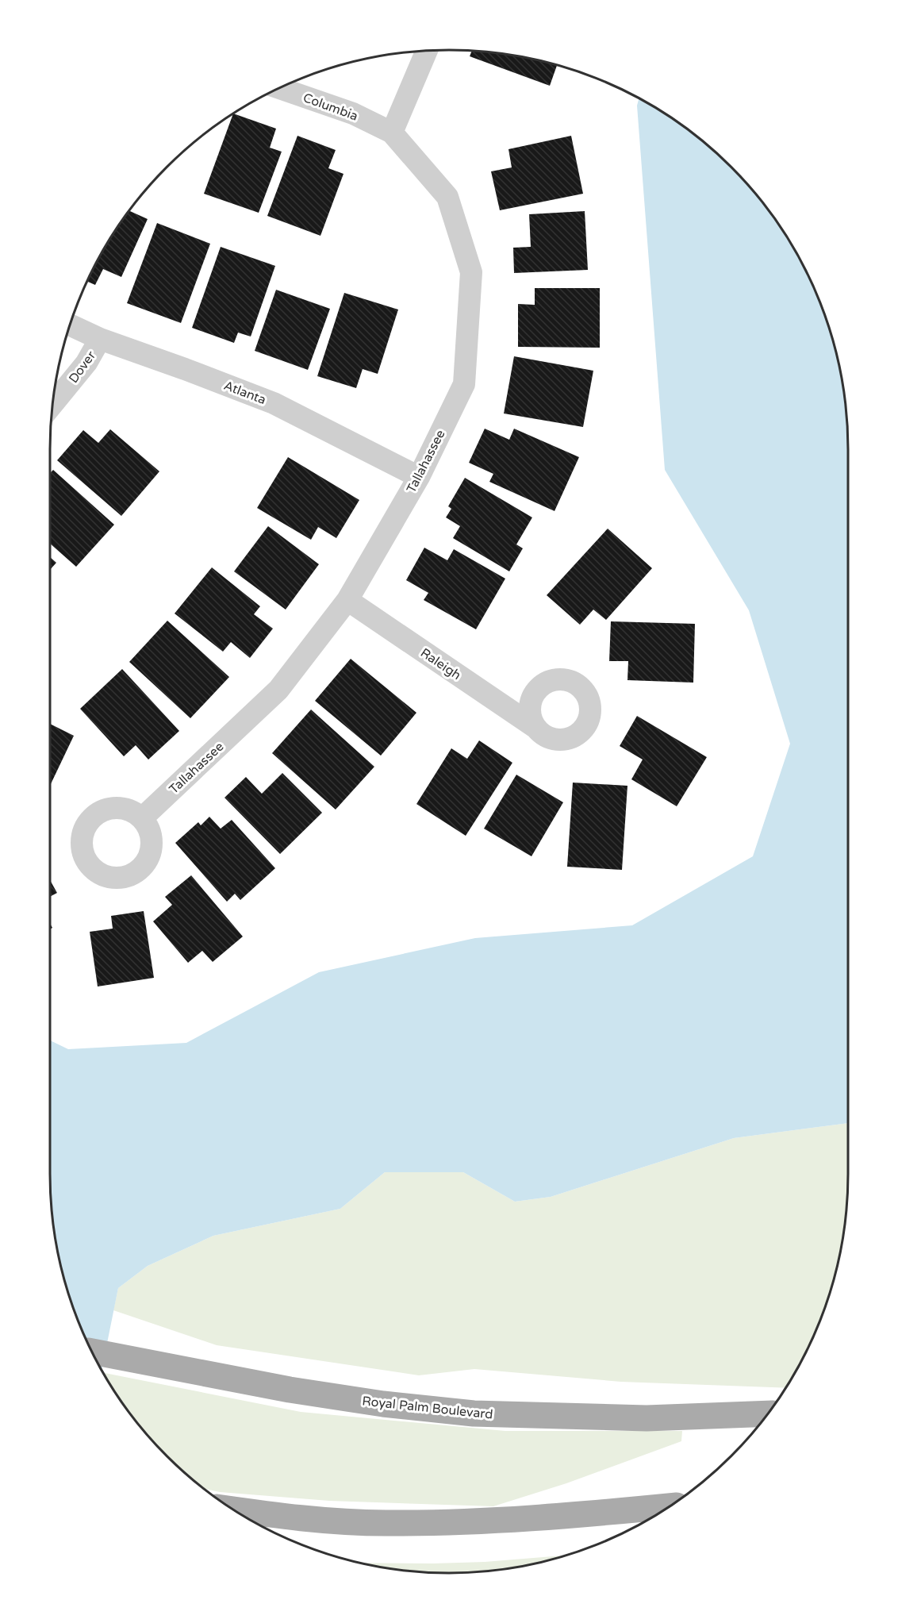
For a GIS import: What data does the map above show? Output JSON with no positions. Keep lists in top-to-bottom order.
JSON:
{
  "streets": {
    "main road": ["Royal Palm Boulevard"],
    "street": [
      "Columbia",
      "Dover",
      "Atlanta",
      "Tallahassee",
      "Raleigh"
    ]
  },
  "crossings": [
    ["Columbia", "Tallahassee"],
    ["Dover", "Atlanta"],
    ["Atlanta", "Tallahassee"],
    ["Tallahassee", "Raleigh"]
  ]
}
